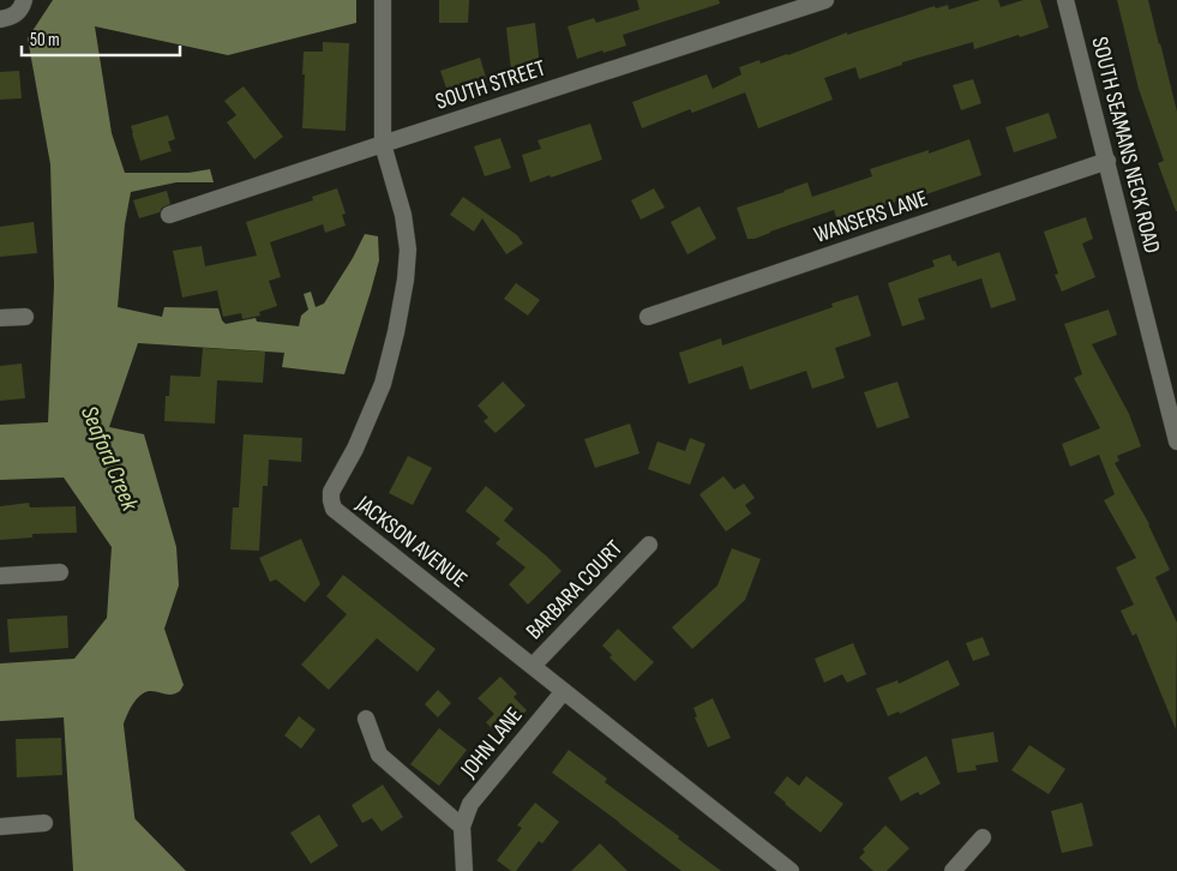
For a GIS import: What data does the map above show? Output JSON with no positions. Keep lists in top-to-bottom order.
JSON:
{
  "streets": {
    "street": [
      "SOUTH STREET",
      "SOUTH SEAMANS NECK ROAD",
      "WANSERS LANE",
      "JACKSON AVENUE",
      "BARBARA COURT",
      "JOHN LANE"
    ]
  },
  "crossings": [
    ["SOUTH STREET", "JACKSON AVENUE"],
    ["SOUTH SEAMANS NECK ROAD", "WANSERS LANE"],
    ["JACKSON AVENUE", "BARBARA COURT"],
    ["JACKSON AVENUE", "JOHN LANE"]
  ],
  "water": ["Seaford Creek"],
  "scale_bar": "50 m"
}
